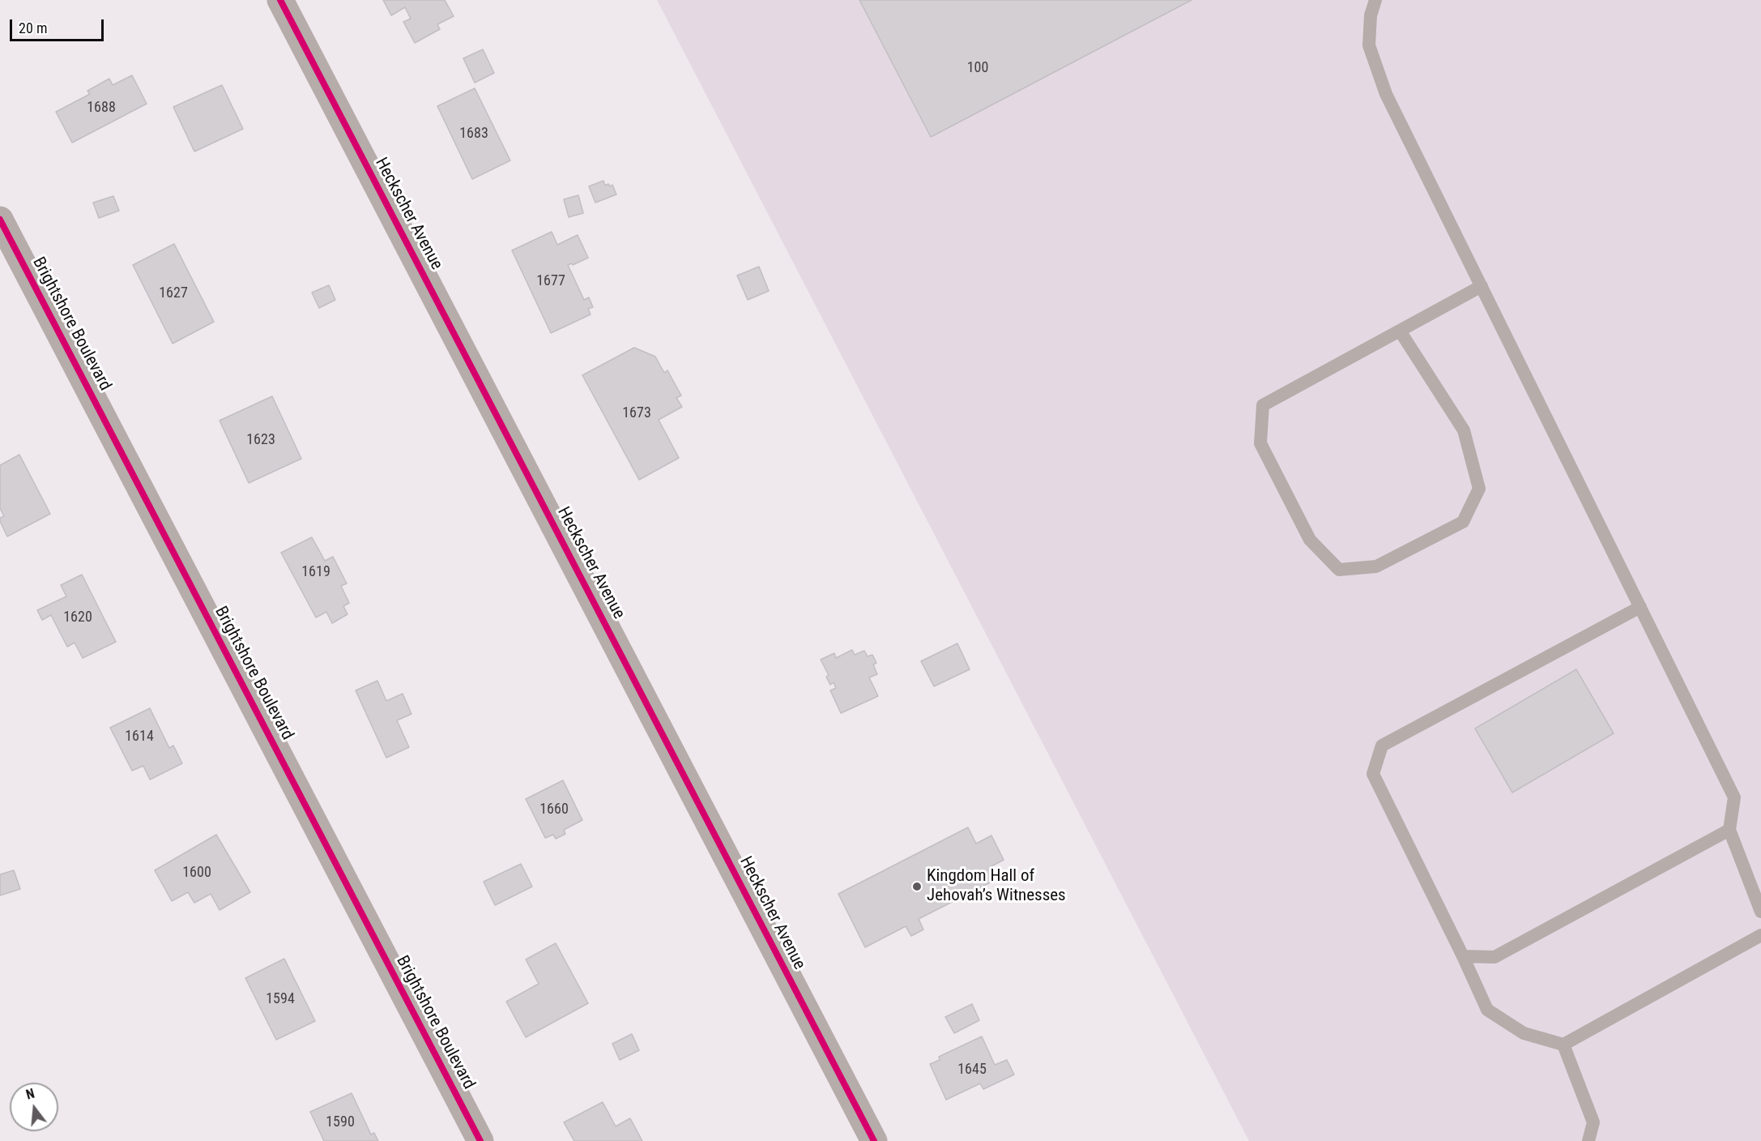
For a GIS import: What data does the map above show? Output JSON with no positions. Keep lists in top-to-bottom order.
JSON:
{
  "streets": {
    "street": ["Heckscher Avenue", "Brightshore Boulevard"]
  },
  "places": ["Kingdom Hall of Jehovah’s Witnesses"],
  "house_numbers": [
    "100",
    "1688",
    "1683",
    "1677",
    "1627",
    "1673",
    "1623",
    "1619",
    "1620",
    "1614",
    "1660",
    "1600",
    "1594",
    "1645",
    "1590"
  ],
  "scale_bar": "20 m",
  "north": "top"
}
